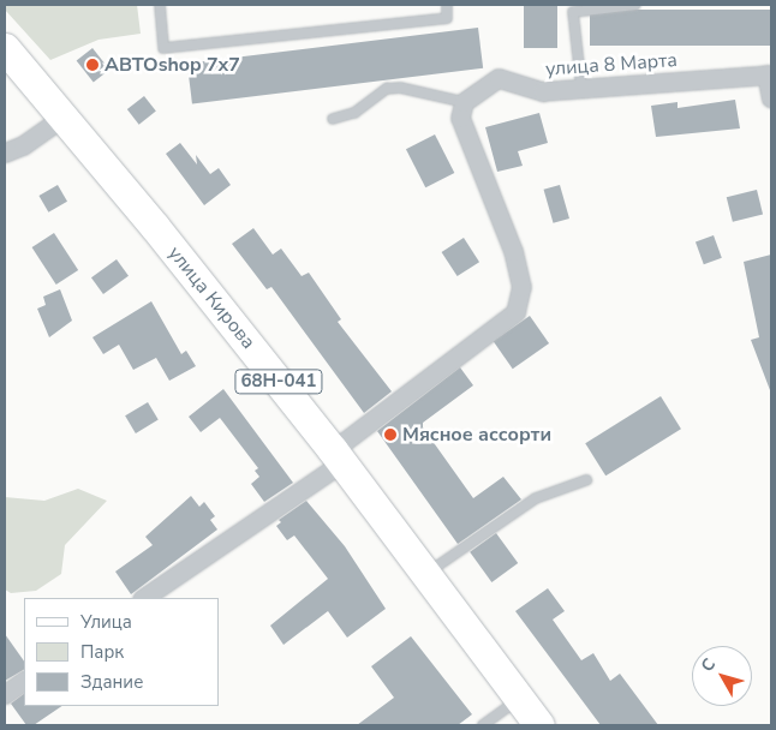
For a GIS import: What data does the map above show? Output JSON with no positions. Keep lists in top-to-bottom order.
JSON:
{
  "streets": {
    "main road": ["улица Кирова", "68Н-041"],
    "street": ["улица 8 Марта"]
  },
  "places": ["АВТОshop 7x7", "Мясное ассорти"],
  "legend": ["Улица", "Парк", "Здание"],
  "north": "top left"
}
